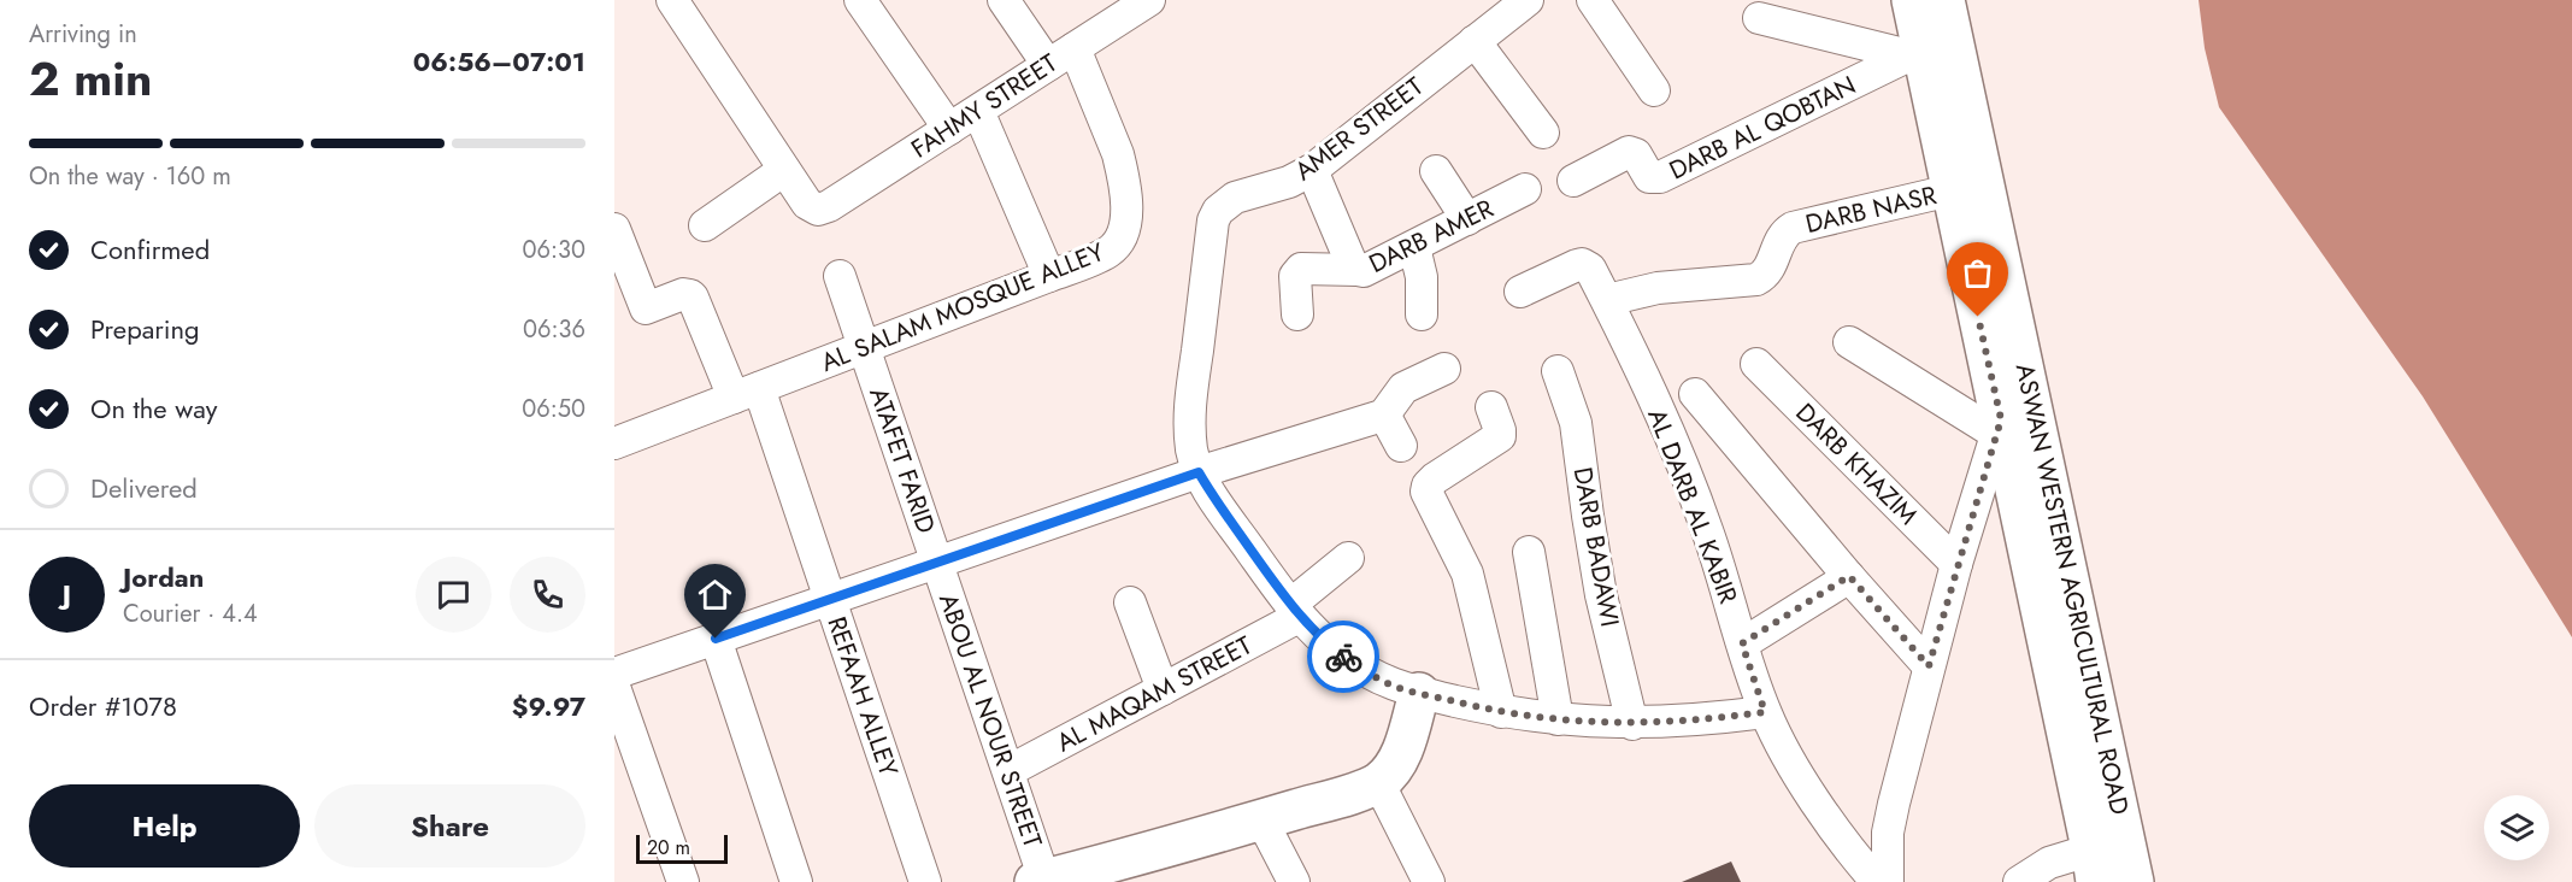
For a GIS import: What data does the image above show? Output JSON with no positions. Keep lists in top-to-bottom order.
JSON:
{
  "streets": {
    "main road": ["ASWAN WESTERN AGRICULTURAL ROAD"],
    "street": [
      "FAHMY STREET",
      "DARB AL QOBTAN",
      "AMER STREET",
      "DARB NASR",
      "DARB AMER",
      "AL SALAM MOSQUE ALLEY",
      "ATAFET FARID",
      "DARB KHAZIM",
      "AL DARB AL KABIR",
      "DARB BADAWI",
      "AL MAQAM STREET",
      "REFAAH ALLEY",
      "ABOU AL NOUR STREET"
    ]
  },
  "crossings": [
    ["FAHMY STREET", "AL SALAM MOSQUE ALLEY"],
    ["DARB AL QOBTAN", "ASWAN WESTERN AGRICULTURAL ROAD"],
    ["AMER STREET", "DARB AMER"],
    ["DARB NASR", "AL DARB AL KABIR"],
    ["DARB NASR", "ASWAN WESTERN AGRICULTURAL ROAD"],
    ["AL SALAM MOSQUE ALLEY", "ATAFET FARID"],
    ["AL SALAM MOSQUE ALLEY", "REFAAH ALLEY"],
    ["ATAFET FARID", "ABOU AL NOUR STREET"],
    ["AL MAQAM STREET", "ABOU AL NOUR STREET"]
  ],
  "scale_bar": "20 m",
  "page": {
    "heading": ["2 min", "Arriving in", "06:56–07:01"],
    "panel": [
      "Jordan",
      "Courier · 4.4",
      "Order #1078",
      "$9.97"
    ],
    "bar": "On the way · 160 m",
    "list": [
      ["Confirmed", "06:30"],
      ["Preparing", "06:36"],
      ["On the way", "06:50"],
      "Delivered"
    ],
    "round": "J",
    "buttons": ["Help", "Share"],
    "scale": "20 m"
  }
}
